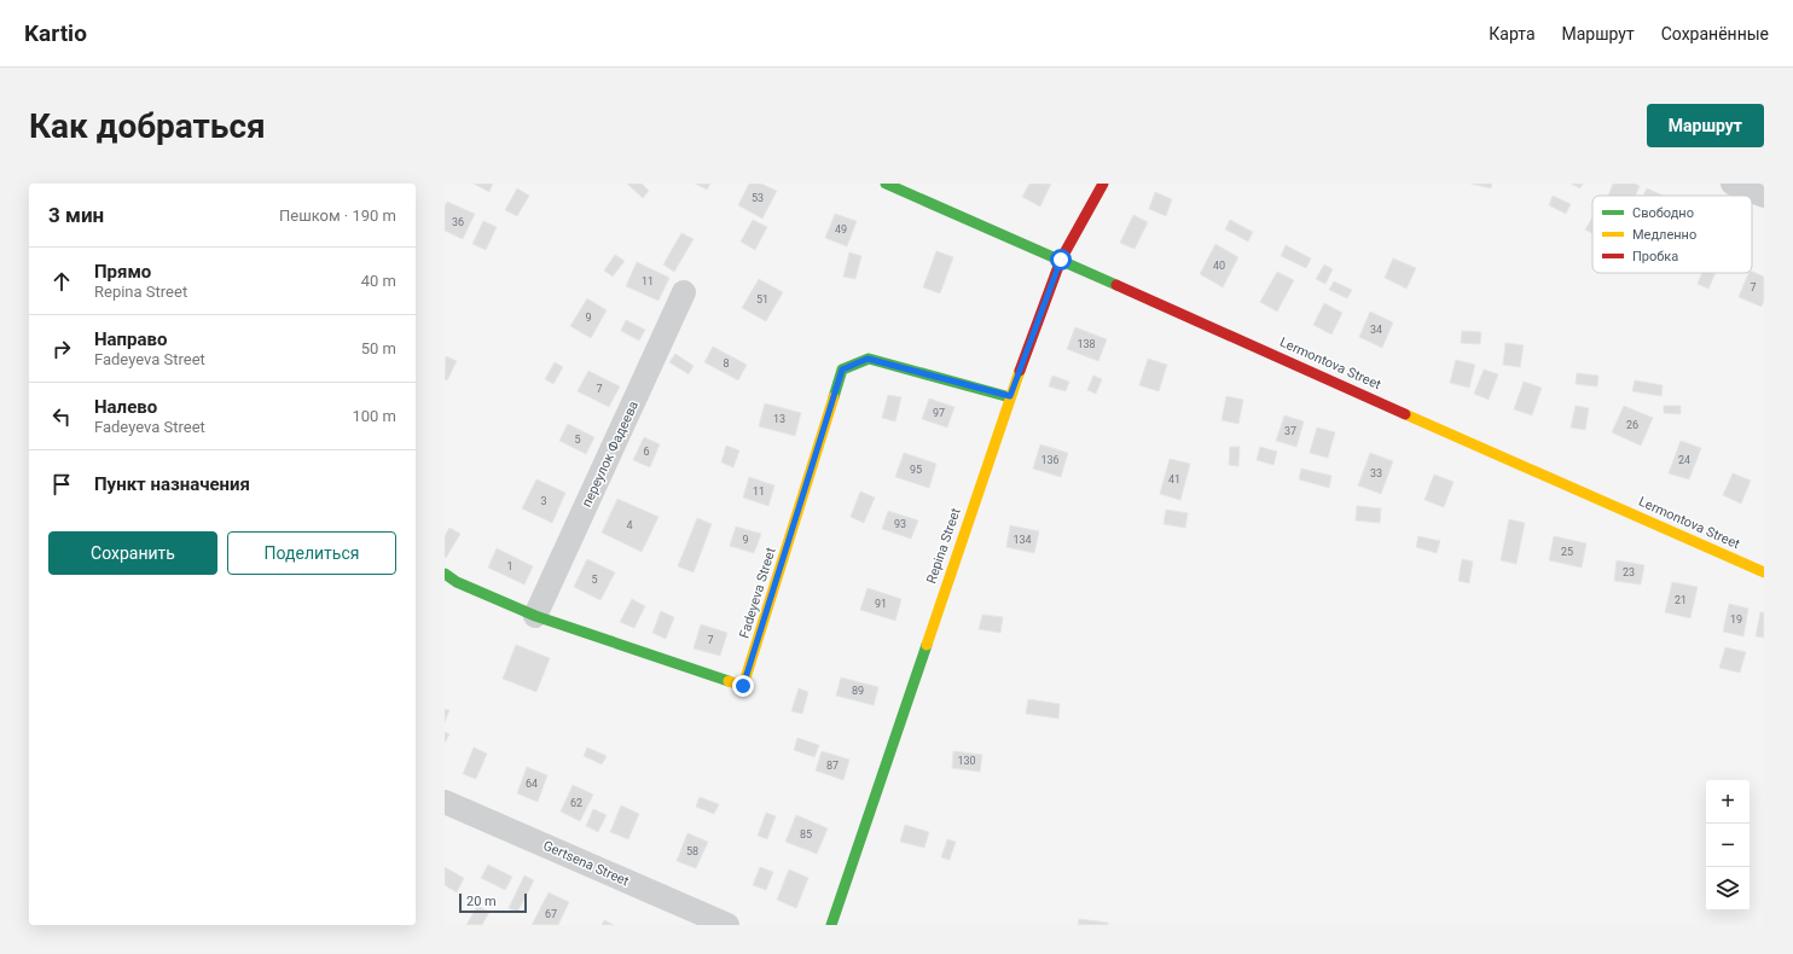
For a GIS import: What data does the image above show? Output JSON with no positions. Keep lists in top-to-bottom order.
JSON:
{
  "streets": {
    "street": [
      "Lermontova Street",
      "переулок Фадеева",
      "Repina Street",
      "Fadeyeva Street",
      "Gertsena Street"
    ]
  },
  "crossings": [
    ["Lermontova Street", "Repina Street"],
    ["переулок Фадеева", "Fadeyeva Street"],
    ["Repina Street", "Fadeyeva Street"]
  ],
  "house_numbers": [
    "53",
    "36",
    "49",
    "40",
    "11",
    "7",
    "51",
    "9",
    "34",
    "138",
    "8",
    "7",
    "97",
    "13",
    "26",
    "37",
    "5",
    "6",
    "136",
    "24",
    "95",
    "33",
    "41",
    "11",
    "3",
    "93",
    "4",
    "9",
    "134",
    "25",
    "1",
    "23",
    "5",
    "21",
    "91",
    "19",
    "7",
    "89",
    "130",
    "87",
    "64",
    "62",
    "85",
    "58",
    "67"
  ],
  "legend": ["Свободно", "Медленно", "Пробка"],
  "scale_bar": "20 m",
  "page": {
    "header": "Kartio",
    "nav": ["Карта", "Маршрут", "Сохранённые"],
    "buttons": [
      "Маршрут",
      ["Сохранить", "Поделиться"]
    ],
    "title": "Как добраться",
    "heading": ["3 мин", "Пешком · 190 m"],
    "list": [
      ["Прямо", "Repina Street", "40 m"],
      ["Направо", "Fadeyeva Street", "50 m"],
      ["Налево", "Fadeyeva Street", "100 m"],
      "Пункт назначения"
    ],
    "map_buttons": ["+", "−"],
    "scale": "20 m"
  }
}
